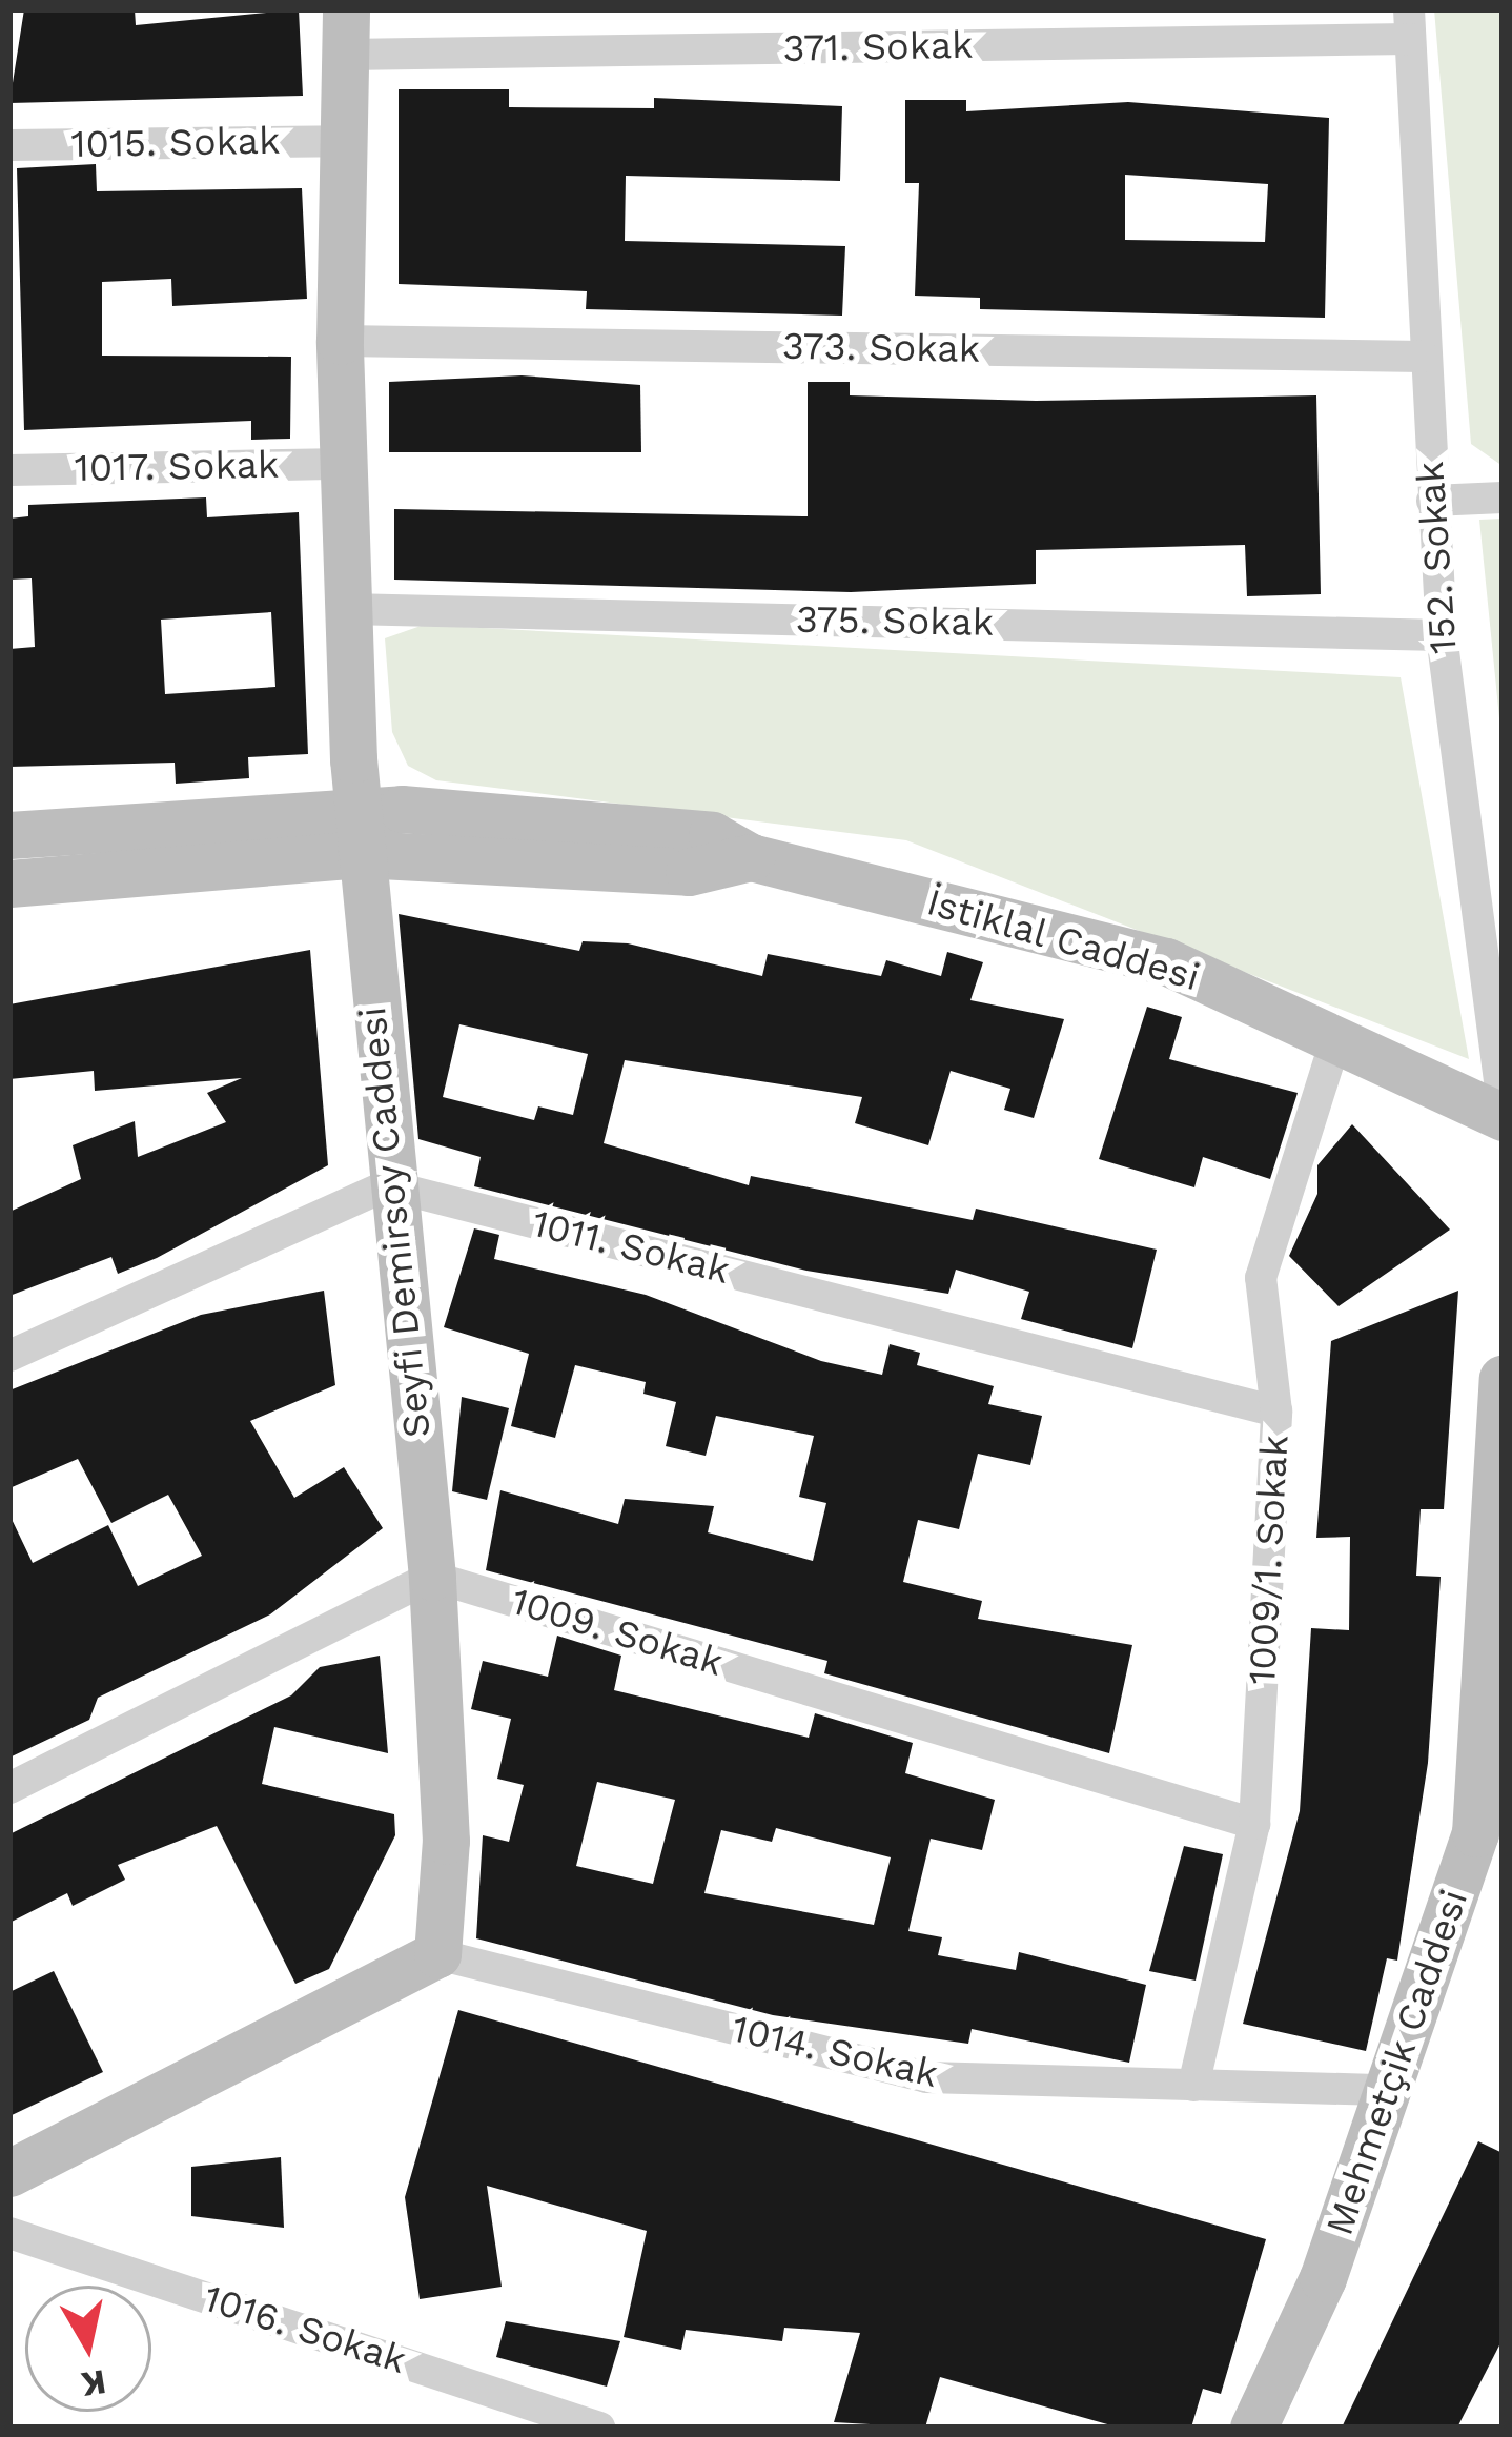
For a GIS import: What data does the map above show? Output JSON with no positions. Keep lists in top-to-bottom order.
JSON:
{
  "streets": {
    "main road": ["İstiklal Caddesi", "Seyfi Demirsoy Caddesi", "Mehmetçik Caddesi"],
    "street": [
      "371. Sokak",
      "1015. Sokak",
      "373. Sokak",
      "1017. Sokak",
      "152. Sokak",
      "375. Sokak",
      "1011. Sokak",
      "1009/1. Sokak",
      "1009. Sokak",
      "1014. Sokak",
      "1016. Sokak"
    ]
  },
  "crossings": [
    ["371. Sokak", "152. Sokak"],
    ["371. Sokak", "Seyfi Demirsoy Caddesi"],
    ["1015. Sokak", "Seyfi Demirsoy Caddesi"],
    ["373. Sokak", "152. Sokak"],
    ["373. Sokak", "Seyfi Demirsoy Caddesi"],
    ["1017. Sokak", "Seyfi Demirsoy Caddesi"],
    ["152. Sokak", "375. Sokak"],
    ["375. Sokak", "Seyfi Demirsoy Caddesi"],
    ["İstiklal Caddesi", "Seyfi Demirsoy Caddesi"],
    ["İstiklal Caddesi", "1009/1. Sokak"],
    ["Seyfi Demirsoy Caddesi", "1011. Sokak"],
    ["Seyfi Demirsoy Caddesi", "1009. Sokak"],
    ["Seyfi Demirsoy Caddesi", "1014. Sokak"],
    ["1011. Sokak", "1009/1. Sokak"],
    ["1009/1. Sokak", "1009. Sokak"],
    ["1009/1. Sokak", "1014. Sokak"],
    ["1014. Sokak", "Mehmetçik Caddesi"]
  ],
  "north": "bottom"
}
